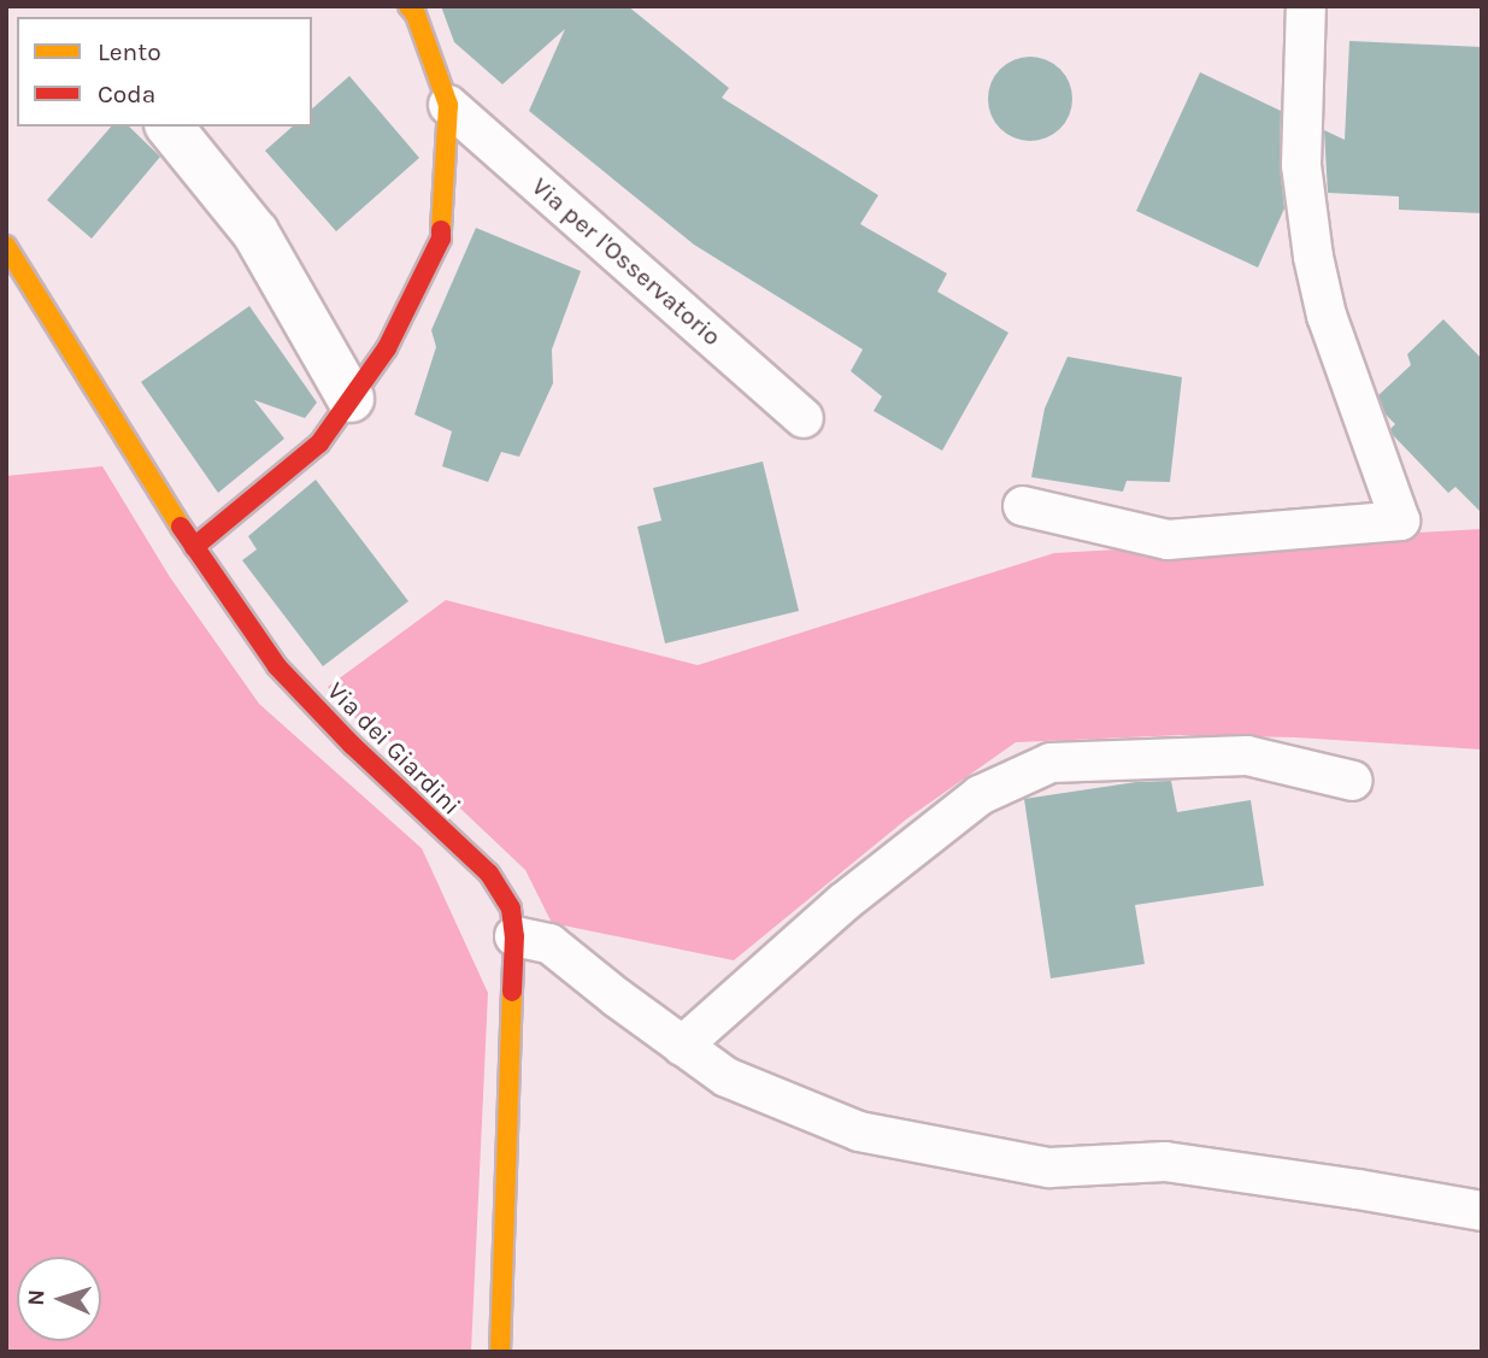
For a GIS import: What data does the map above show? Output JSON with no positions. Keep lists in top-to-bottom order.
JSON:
{
  "streets": {
    "street": ["Via per l'Osservatorio", "Via dei Giardini"]
  },
  "crossings": [
    ["Via per l'Osservatorio", "Via dei Giardini"]
  ],
  "legend": ["Lento", "Coda"],
  "north": "left"
}
